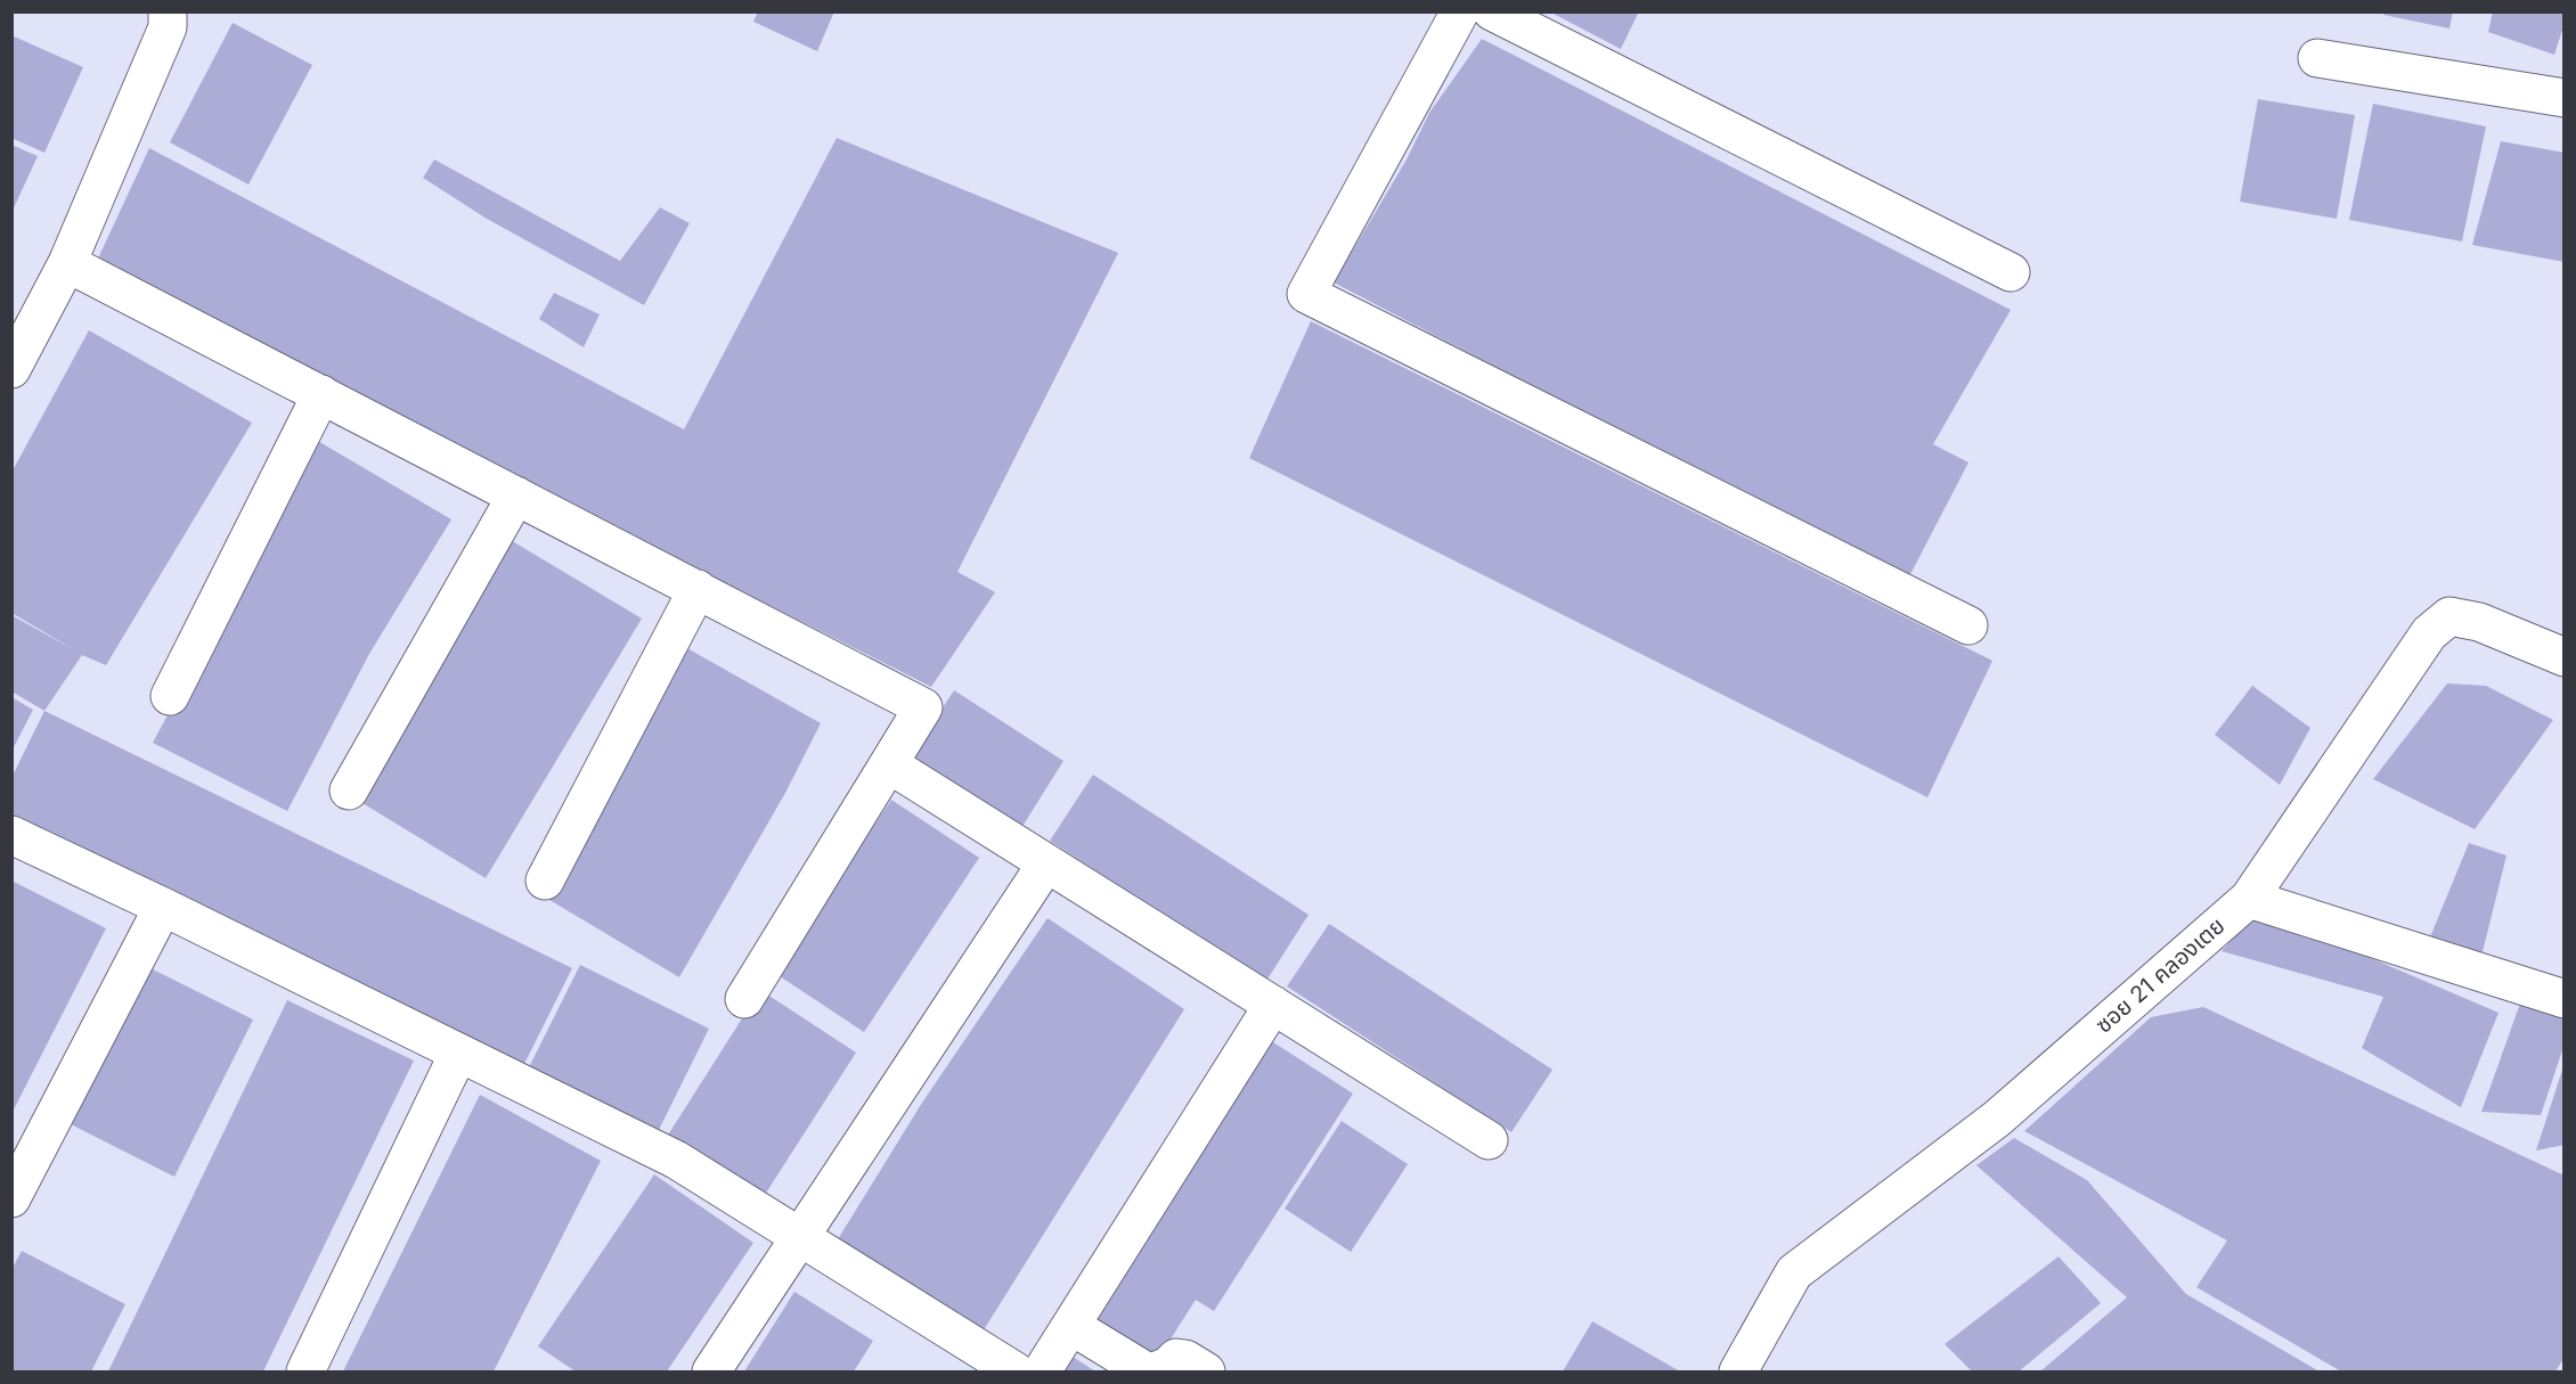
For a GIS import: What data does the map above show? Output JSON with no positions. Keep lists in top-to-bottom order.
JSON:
{
  "streets": {
    "street": ["ซอย 21 คลองเตย"]
  }
}
